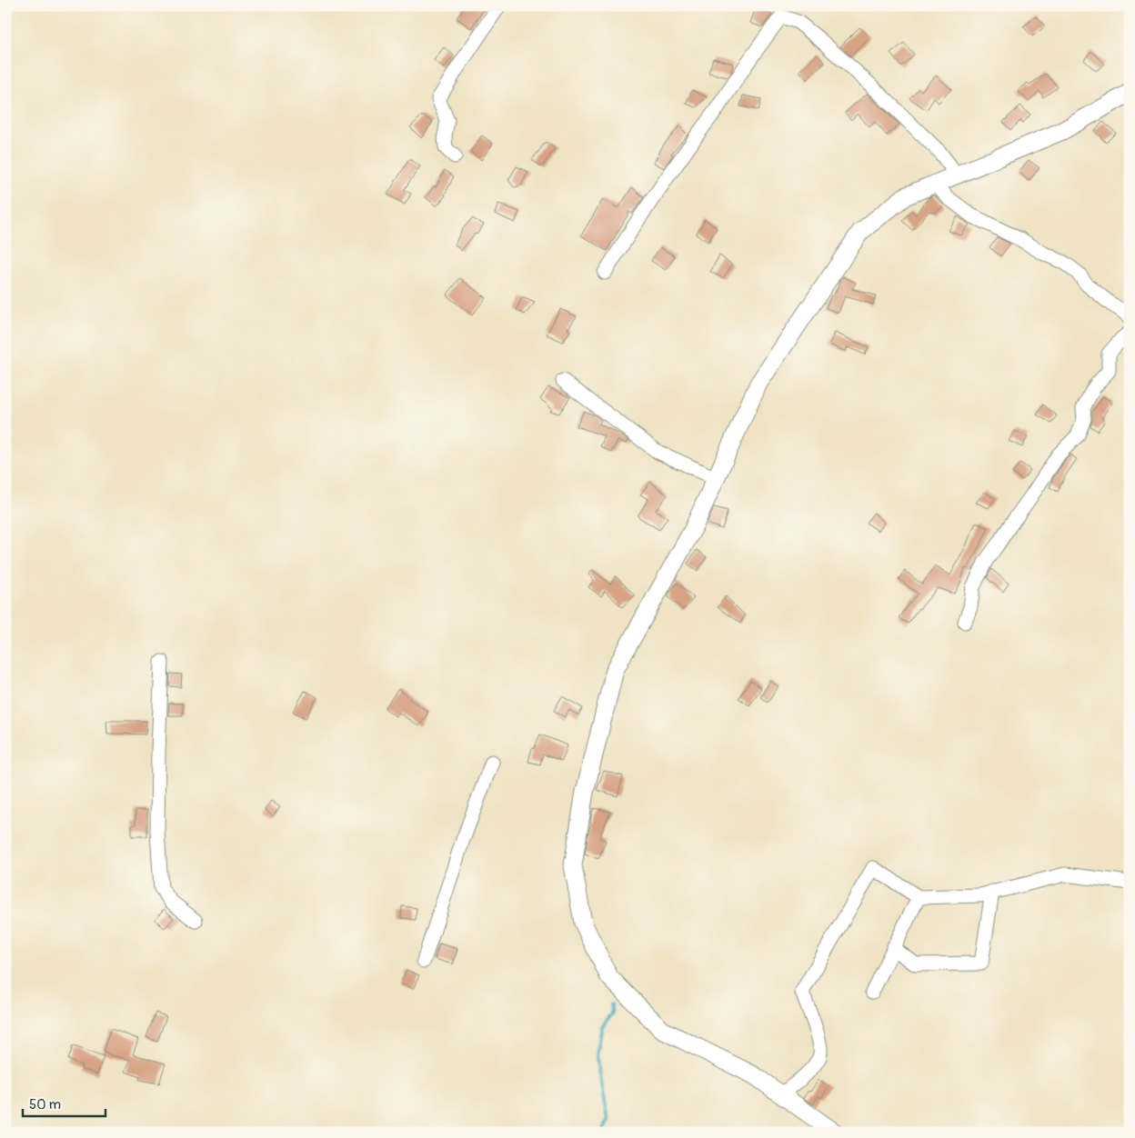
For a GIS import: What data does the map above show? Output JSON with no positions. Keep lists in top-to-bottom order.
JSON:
{
  "scale_bar": "50 m"
}
